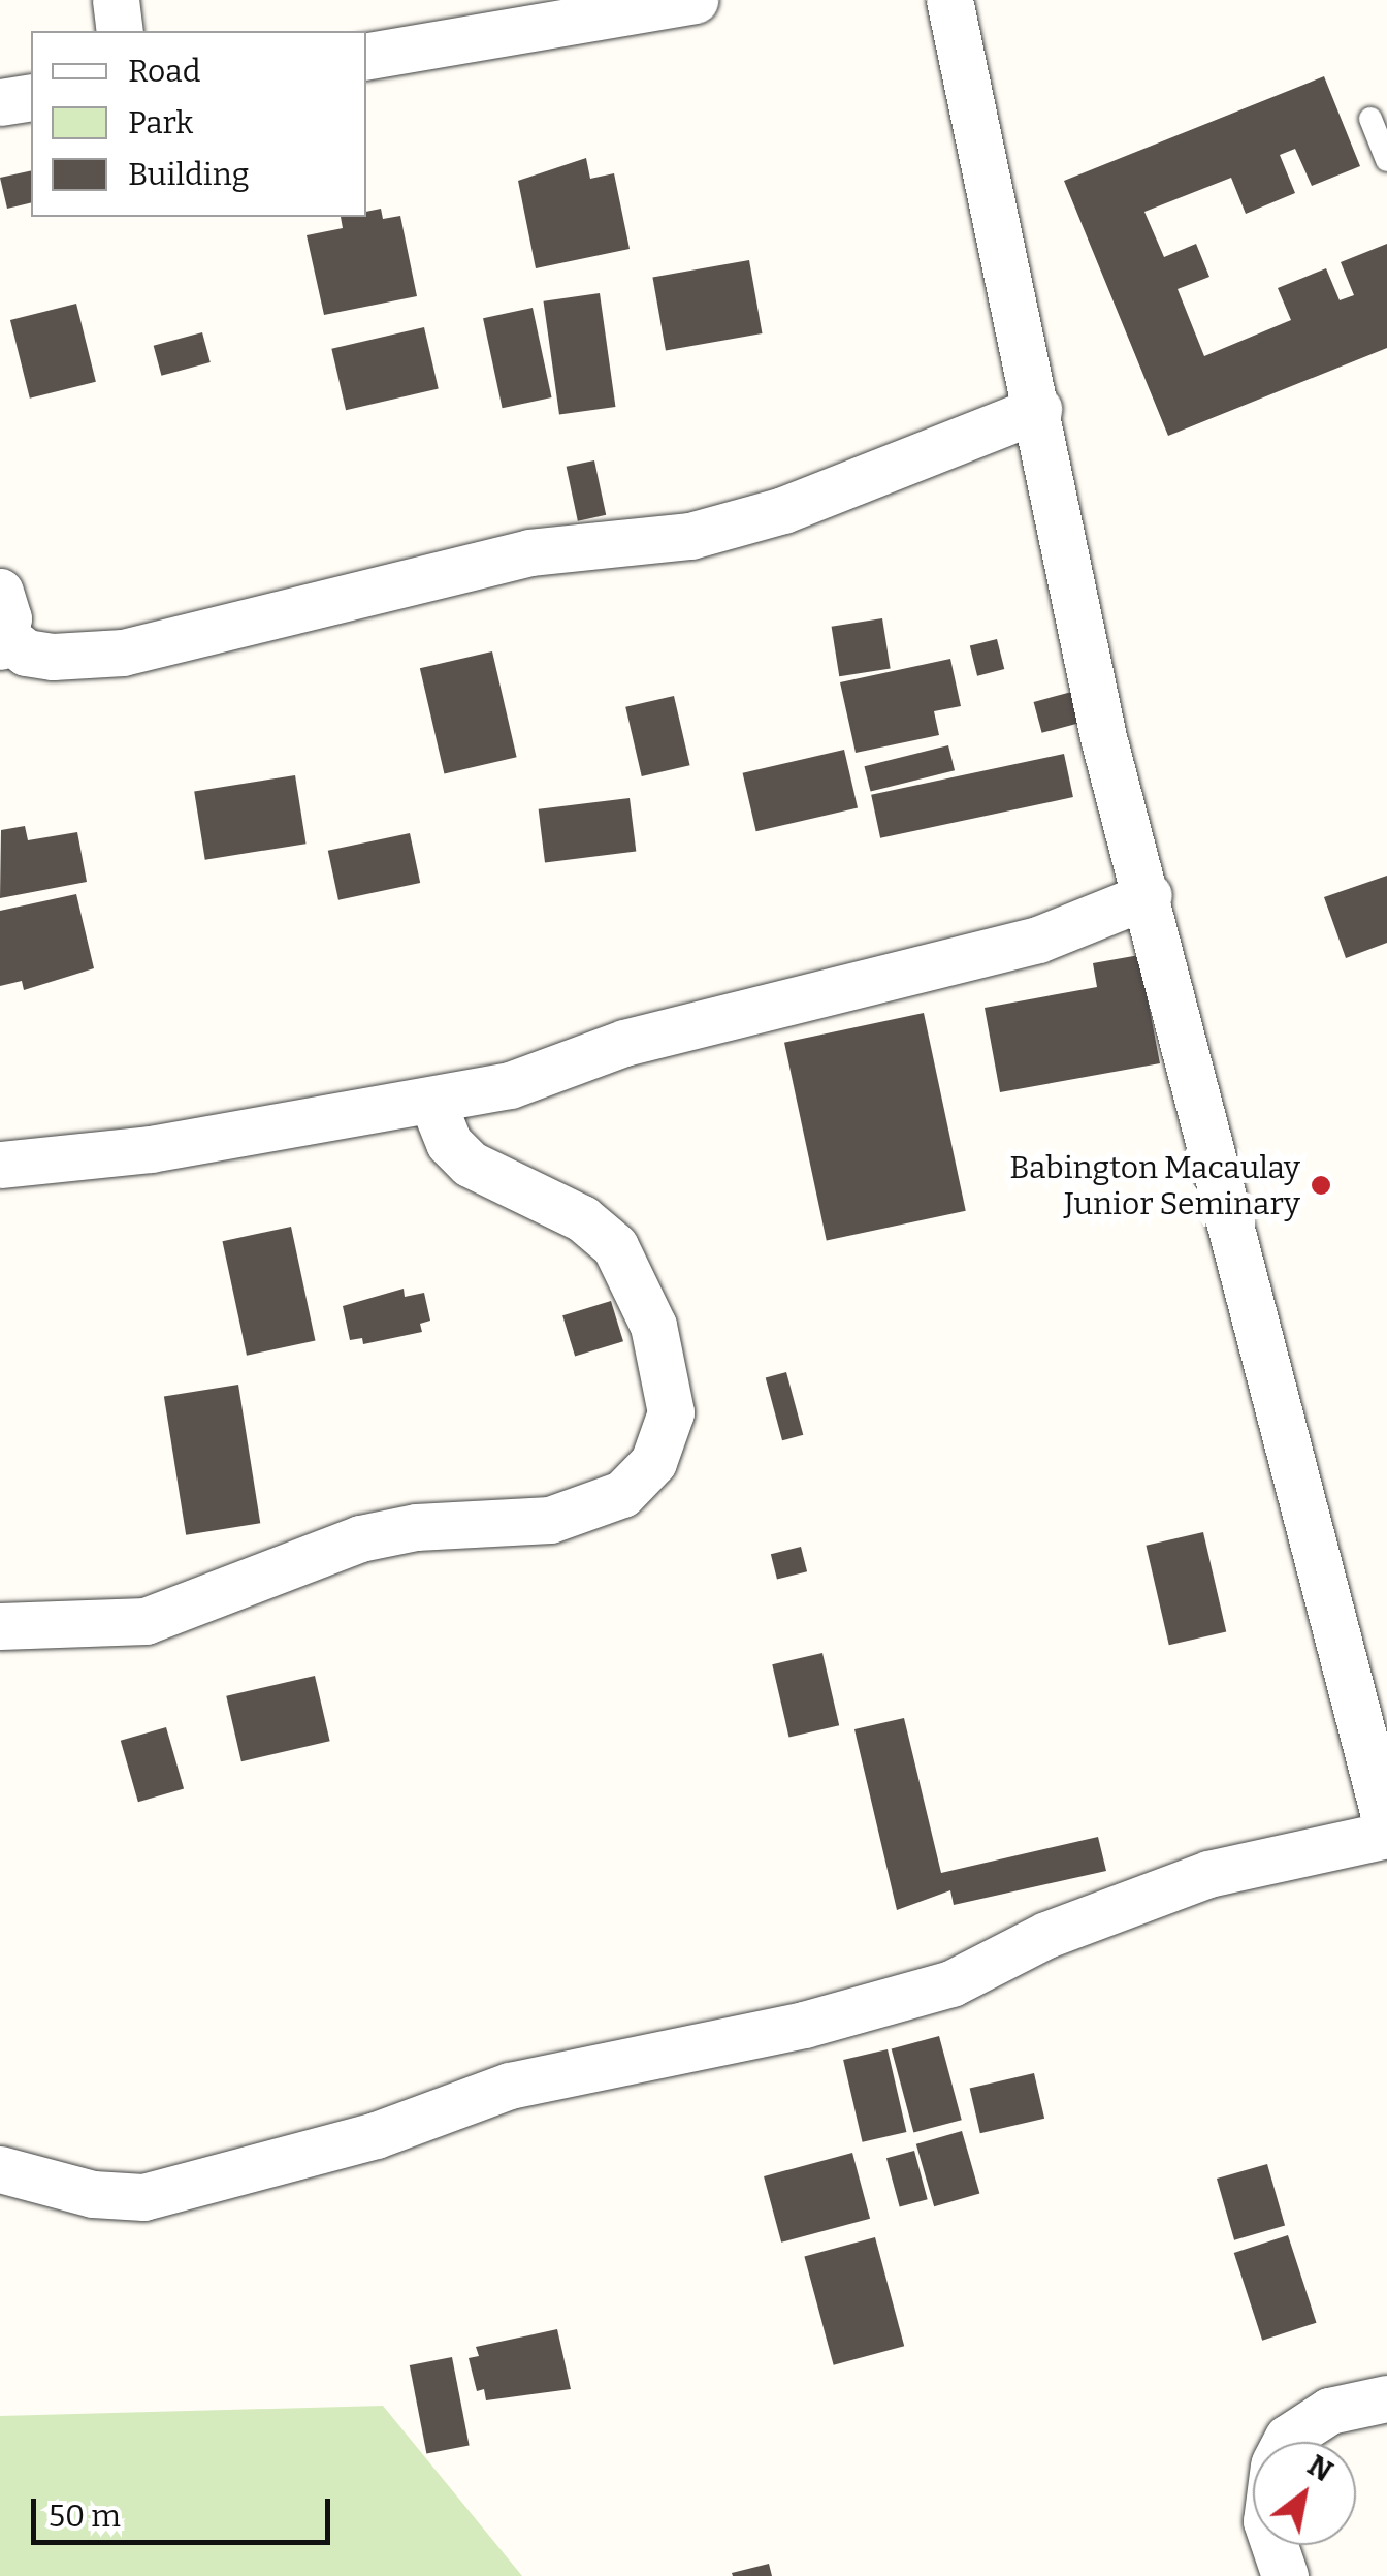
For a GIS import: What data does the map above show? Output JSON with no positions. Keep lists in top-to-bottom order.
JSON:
{
  "places": ["Babington Macaulay Junior Seminary"],
  "legend": ["Road", "Park", "Building"],
  "scale_bar": "50 m",
  "north": "top right"
}
